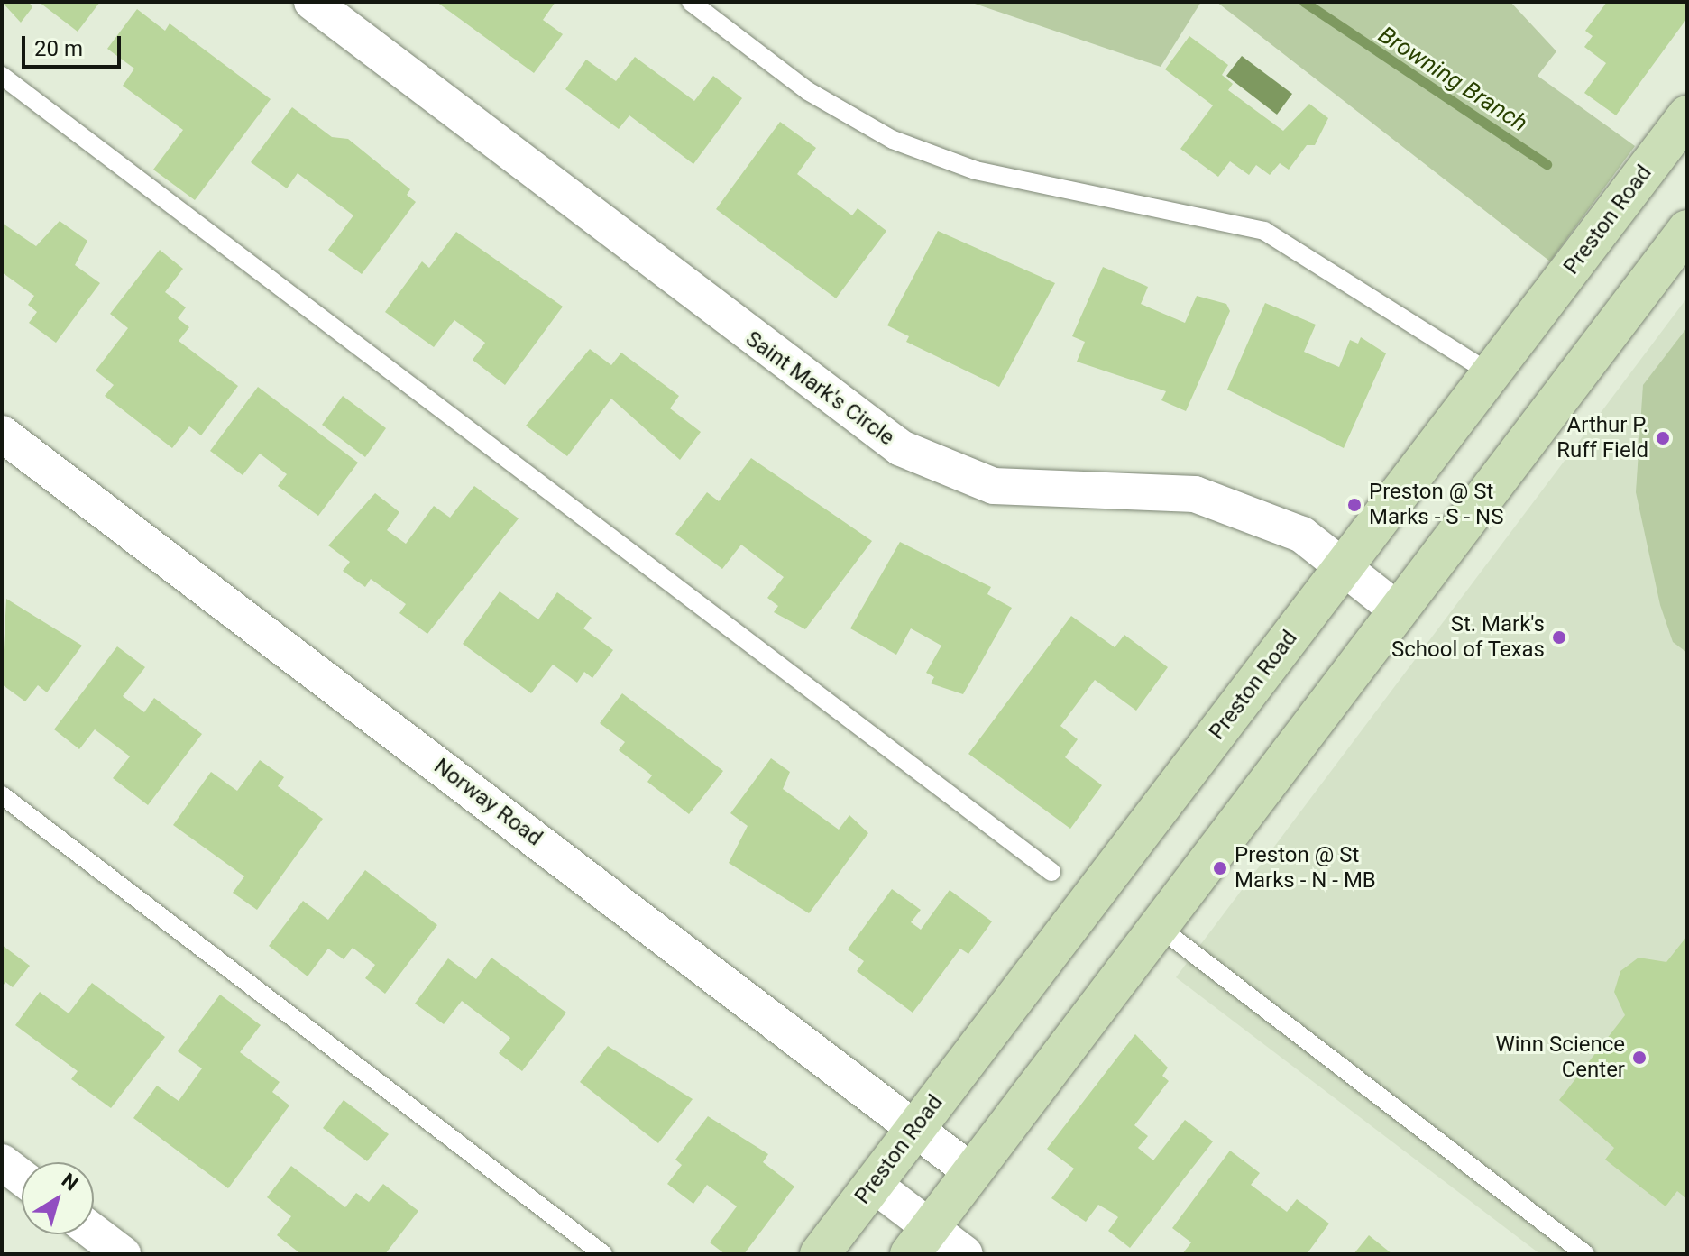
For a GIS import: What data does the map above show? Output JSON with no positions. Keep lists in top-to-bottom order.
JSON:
{
  "streets": {
    "main road": ["Preston Road"],
    "street": ["Saint Mark's Circle", "Norway Road"]
  },
  "crossings": [
    ["Preston Road", "Saint Mark's Circle"],
    ["Preston Road", "Norway Road"]
  ],
  "water": ["Browning Branch"],
  "places": [
    "Arthur P. Ruff Field",
    "Preston @ St Marks - S - NS",
    "St. Mark's School of Texas",
    "Preston @ St Marks - N - MB",
    "Winn Science Center"
  ],
  "scale_bar": "20 m",
  "north": "top right"
}
